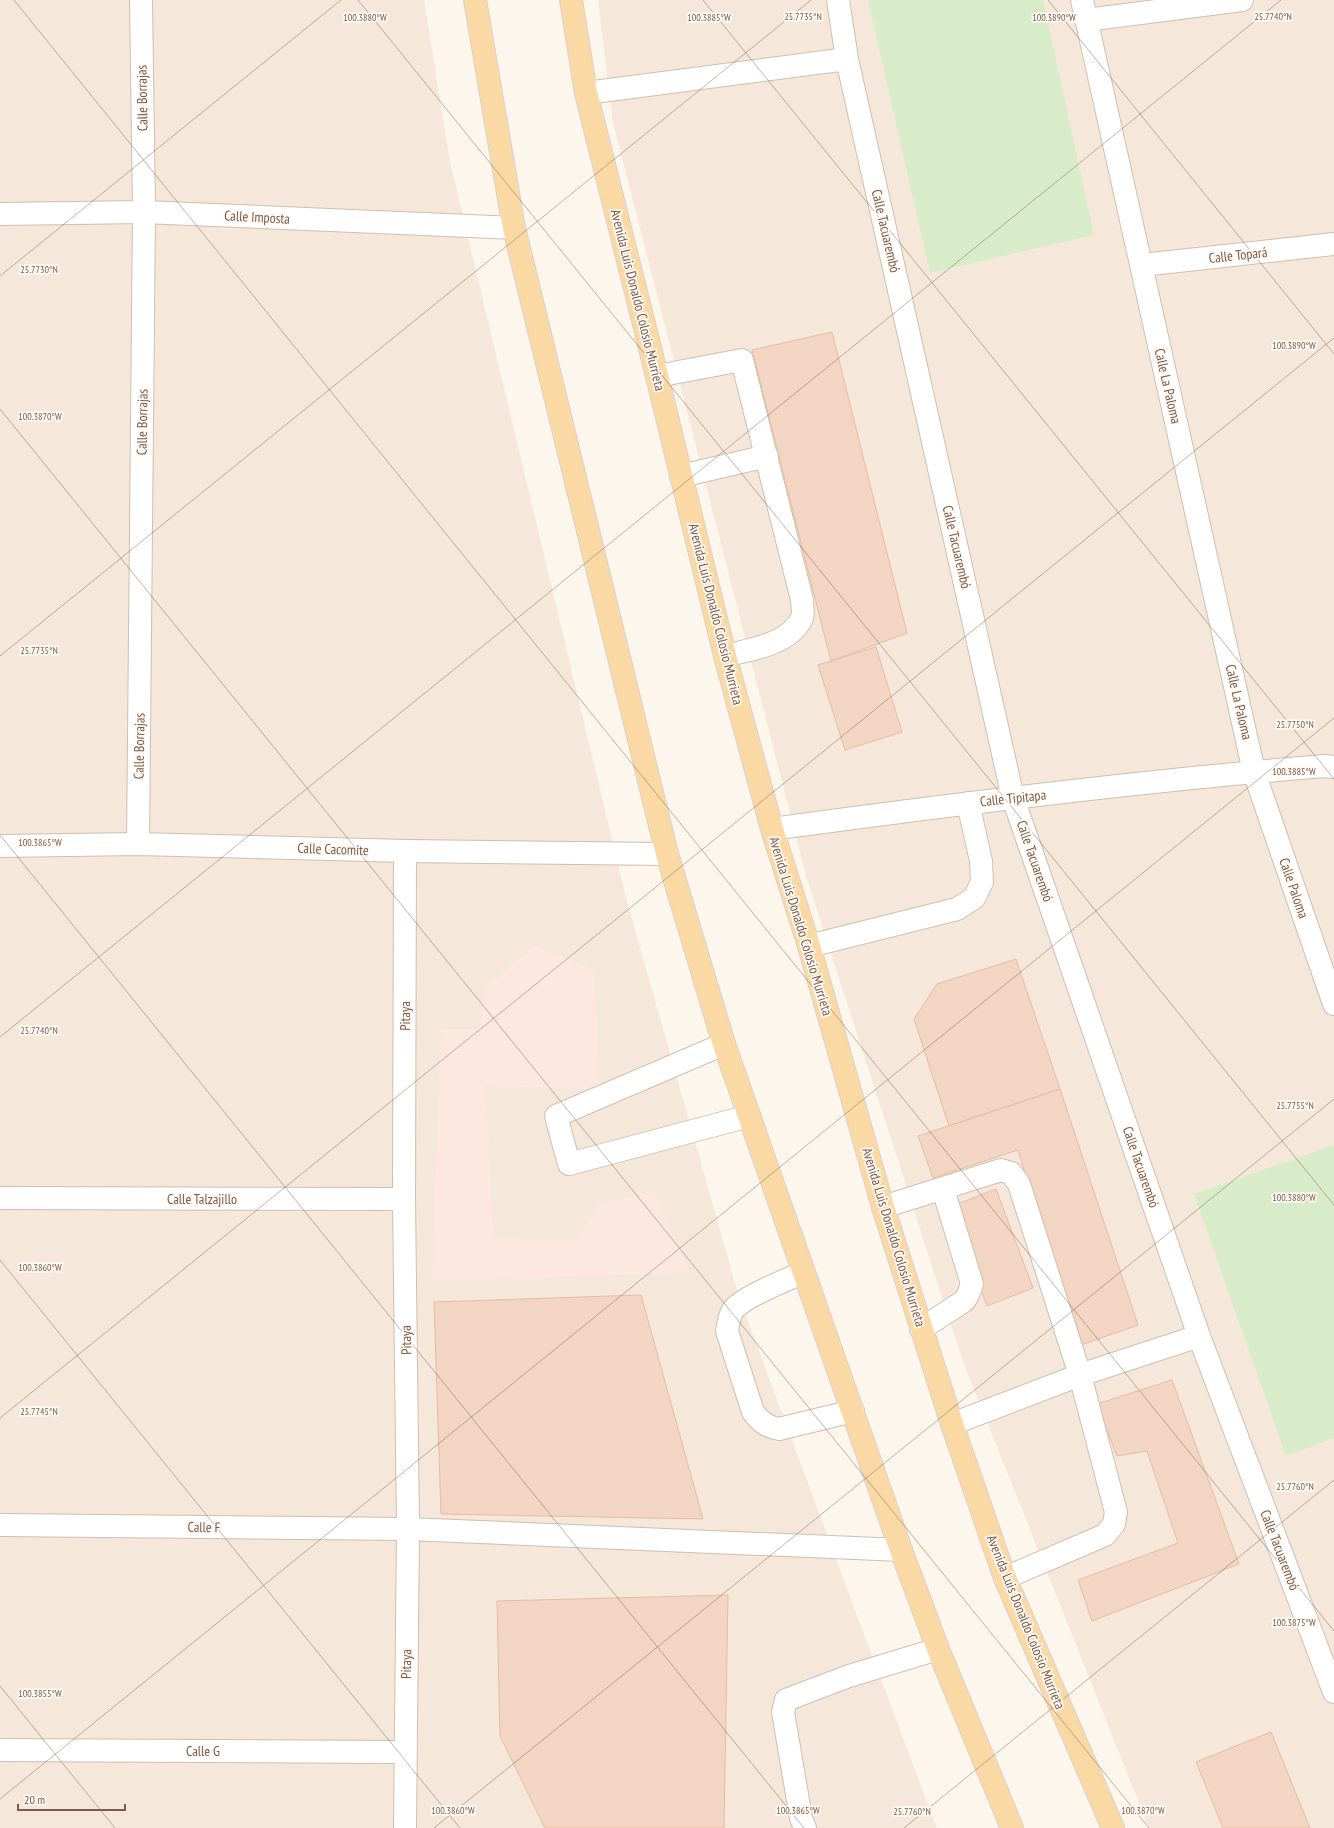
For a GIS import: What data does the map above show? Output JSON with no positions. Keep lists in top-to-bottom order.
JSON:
{
  "streets": {
    "main road": ["Avenida Luis Donaldo Colosio Murrieta"],
    "street": [
      "Calle Borrajas",
      "Calle Imposta",
      "Calle Tacuarembó",
      "Calle Topará",
      "Calle La Paloma",
      "Calle Tipitapa",
      "Calle Cacomite",
      "Calle Paloma",
      "Pitaya",
      "Calle Talzajillo",
      "Calle F",
      "Calle G"
    ]
  },
  "crossings": [
    ["Calle Borrajas", "Calle Imposta"],
    ["Calle Borrajas", "Calle Cacomite"],
    ["Calle Tacuarembó", "Calle Tipitapa"],
    ["Calle Topará", "Calle La Paloma"],
    ["Avenida Luis Donaldo Colosio Murrieta", "Calle Tipitapa"],
    ["Calle La Paloma", "Calle Tipitapa"],
    ["Calle La Paloma", "Calle Paloma"],
    ["Calle Tipitapa", "Calle Paloma"],
    ["Calle Cacomite", "Pitaya"],
    ["Pitaya", "Calle Talzajillo"],
    ["Pitaya", "Calle F"],
    ["Pitaya", "Calle G"]
  ],
  "scale_bar": "20 m",
  "coordinates": [
    "25.7735°N",
    "25.7740°N",
    "100.3880°W",
    "100.3885°W",
    "100.3890°W",
    "25.7730°N",
    "100.3870°W",
    "25.7750°N",
    "100.3865°W",
    "25.7755°N",
    "100.3860°W",
    "25.7745°N",
    "25.7760°N",
    "100.3875°W",
    "100.3855°W"
  ]
}
